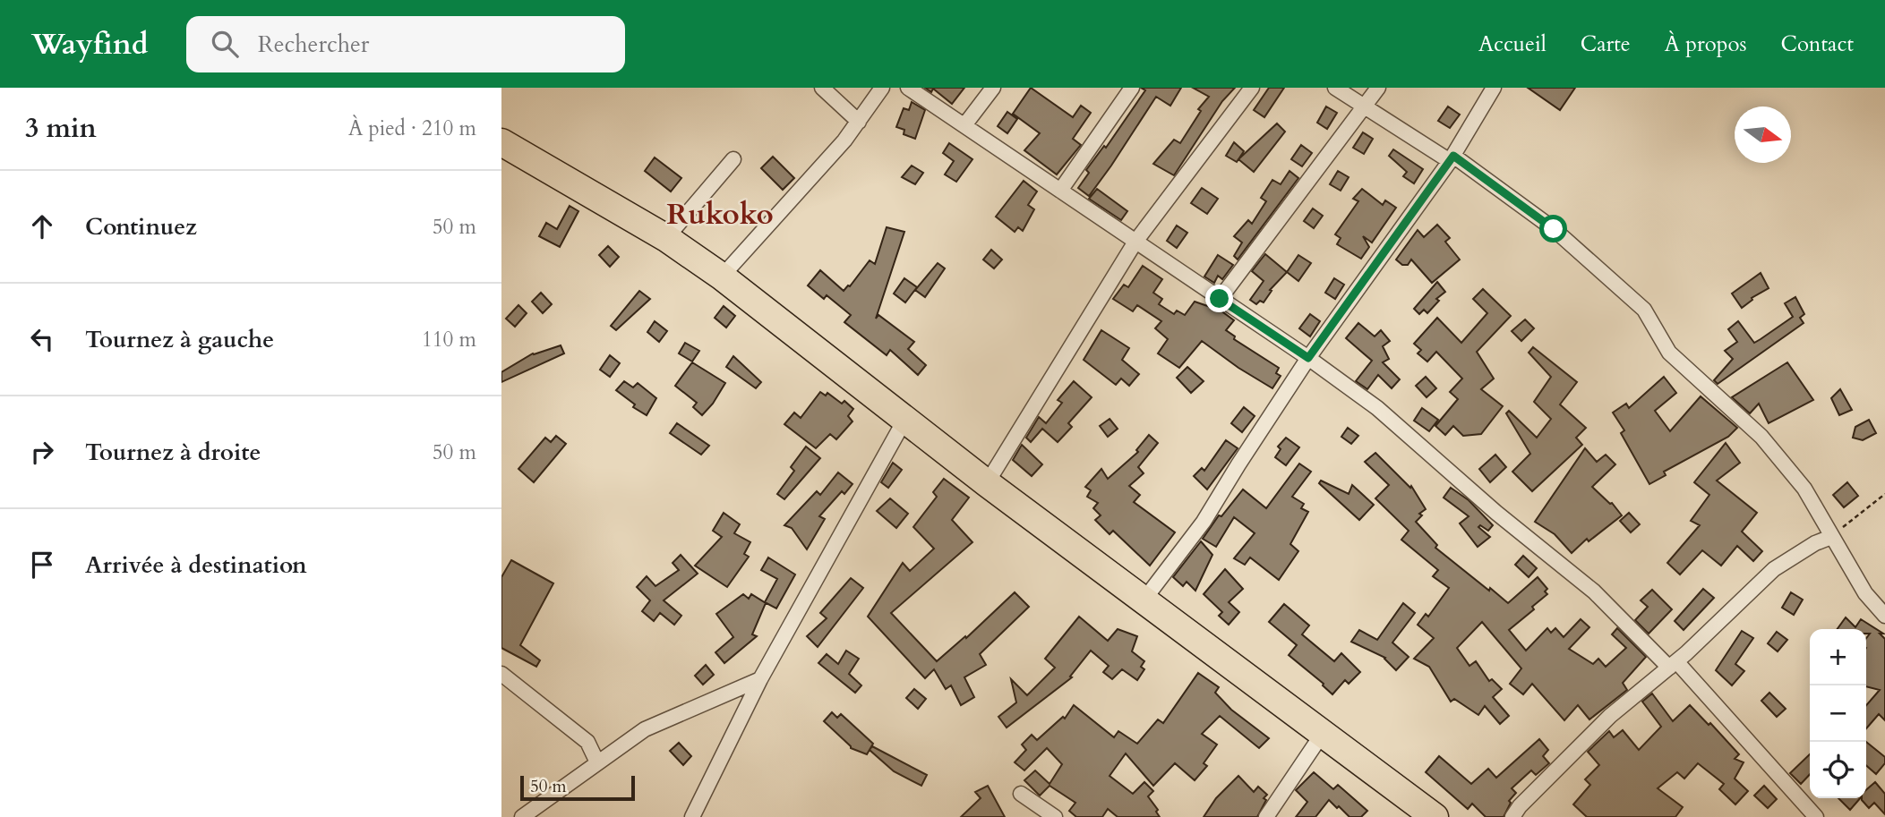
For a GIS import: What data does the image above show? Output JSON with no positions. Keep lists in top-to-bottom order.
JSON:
{
  "districts": ["Rukoko"],
  "scale_bar": "50 m",
  "north": "right",
  "page": {
    "header": "Wayfind",
    "search": "Rechercher",
    "nav": [
      "Accueil",
      "Carte",
      "À propos",
      "Contact"
    ],
    "heading": ["3 min", "À pied · 210 m"],
    "list": [
      ["Continuez", "50 m"],
      ["Tournez à gauche", "110 m"],
      ["Tournez à droite", "50 m"],
      "Arrivée à destination"
    ],
    "map_buttons": ["+", "−"],
    "scale": "50 m"
  }
}
